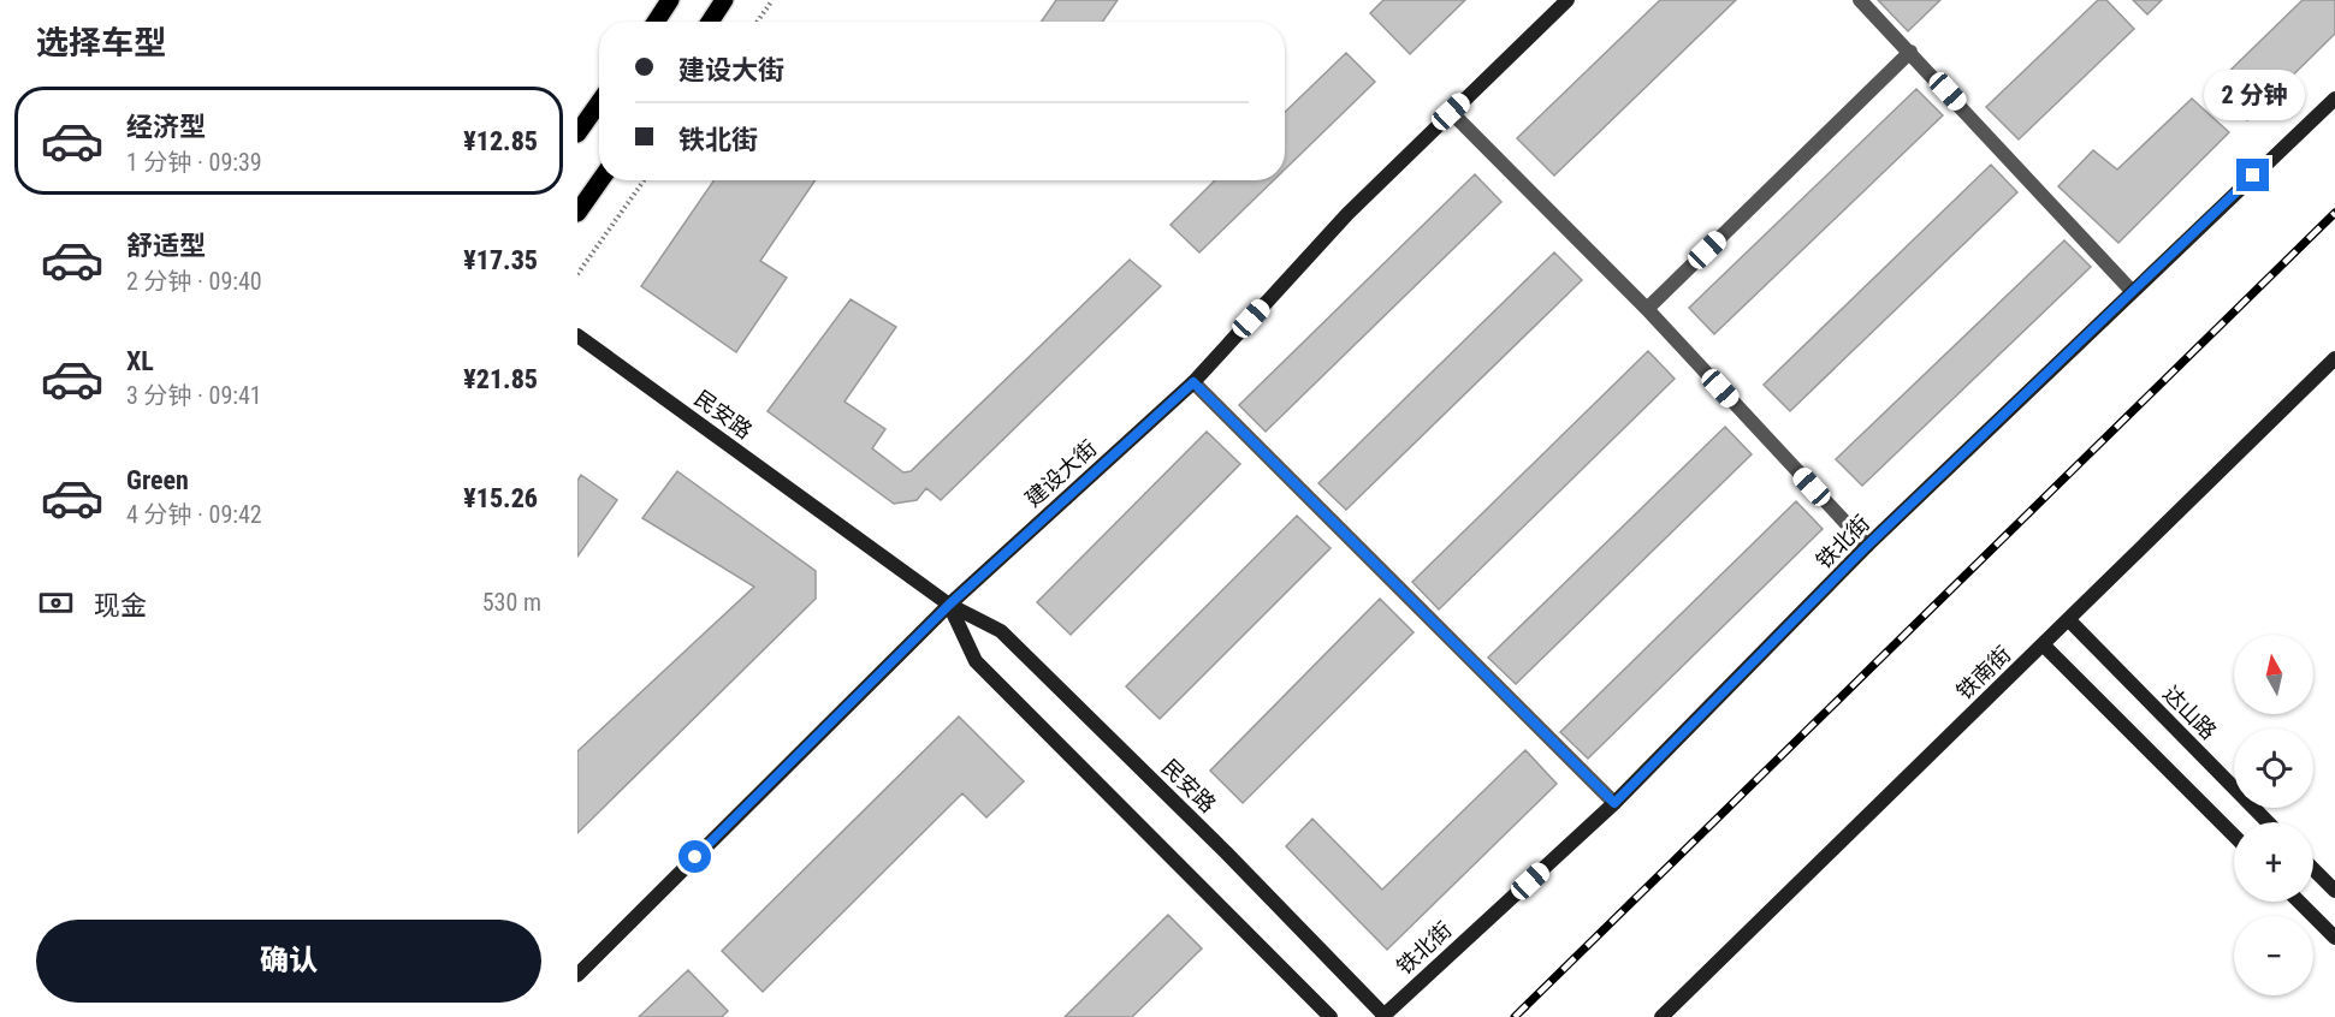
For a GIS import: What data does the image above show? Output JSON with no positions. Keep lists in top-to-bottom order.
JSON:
{
  "streets": {
    "street": [
      "民安路",
      "建设大街",
      "铁北街",
      "铁南街",
      "达山路"
    ]
  },
  "crossings": [
    ["民安路", "建设大街"],
    ["民安路", "铁北街"],
    ["铁南街", "达山路"]
  ],
  "north": "top",
  "page": {
    "heading": "选择车型",
    "banner": ["建设大街", "铁北街"],
    "bubble": "2 分钟",
    "list": [
      {
        "name": "经济型",
        "note": "1 分钟 · 09:39",
        "value": "¥12.85"
      },
      {
        "name": "舒适型",
        "note": "2 分钟 · 09:40",
        "value": "¥17.35"
      },
      {
        "name": "XL",
        "note": "3 分钟 · 09:41",
        "value": "¥21.85"
      },
      {
        "name": "Green",
        "note": "4 分钟 · 09:42",
        "value": "¥15.26"
      }
    ],
    "pay": ["现金", "530 m"],
    "map_buttons": ["+", "−"],
    "buttons": "确认"
  }
}
